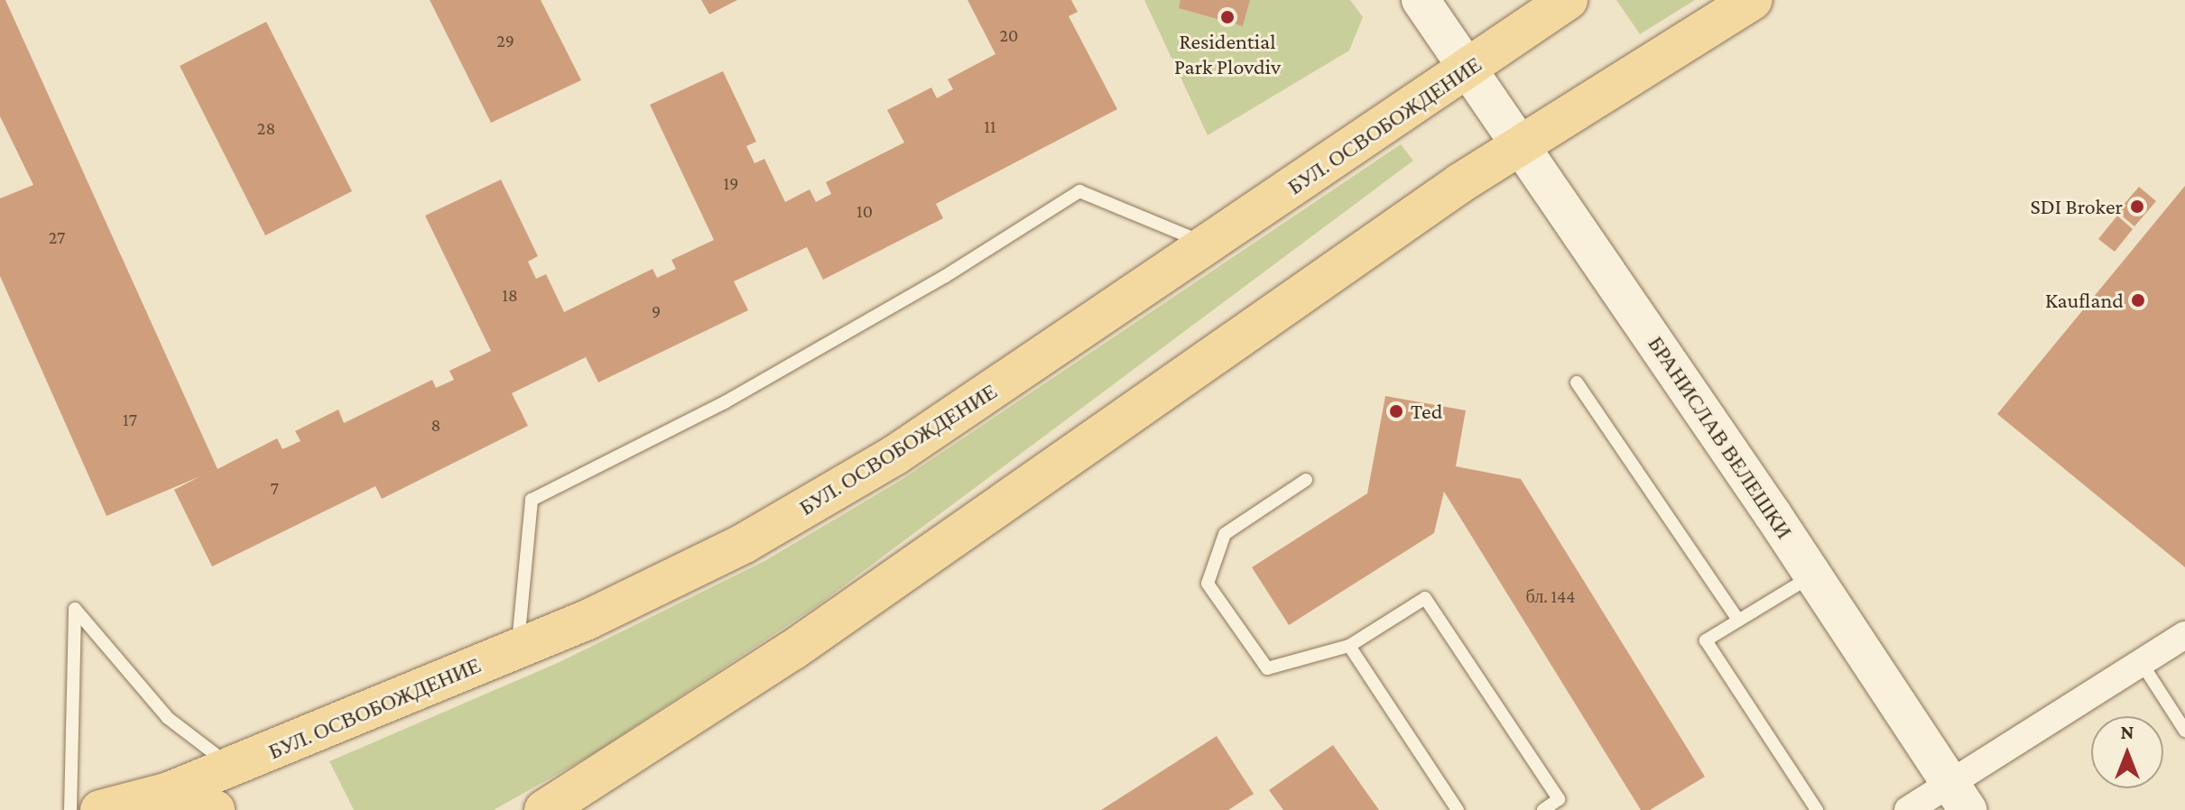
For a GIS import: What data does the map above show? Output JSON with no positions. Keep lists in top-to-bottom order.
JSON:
{
  "streets": {
    "main road": ["БУЛ. ОСВОБОЖДЕНИЕ"],
    "street": ["БРАНИСЛАВ ВЕЛЕШКИ"]
  },
  "crossings": [
    ["БУЛ. ОСВОБОЖДЕНИЕ", "БРАНИСЛАВ ВЕЛЕШКИ"]
  ],
  "places": [
    "Residential Park Plovdiv",
    "SDI Broker",
    "Kaufland",
    "Ted"
  ],
  "house_numbers": [
    "20",
    "29",
    "11",
    "28",
    "19",
    "10",
    "27",
    "18",
    "9",
    "17",
    "8",
    "7",
    "бл. 144"
  ],
  "north": "top"
}
